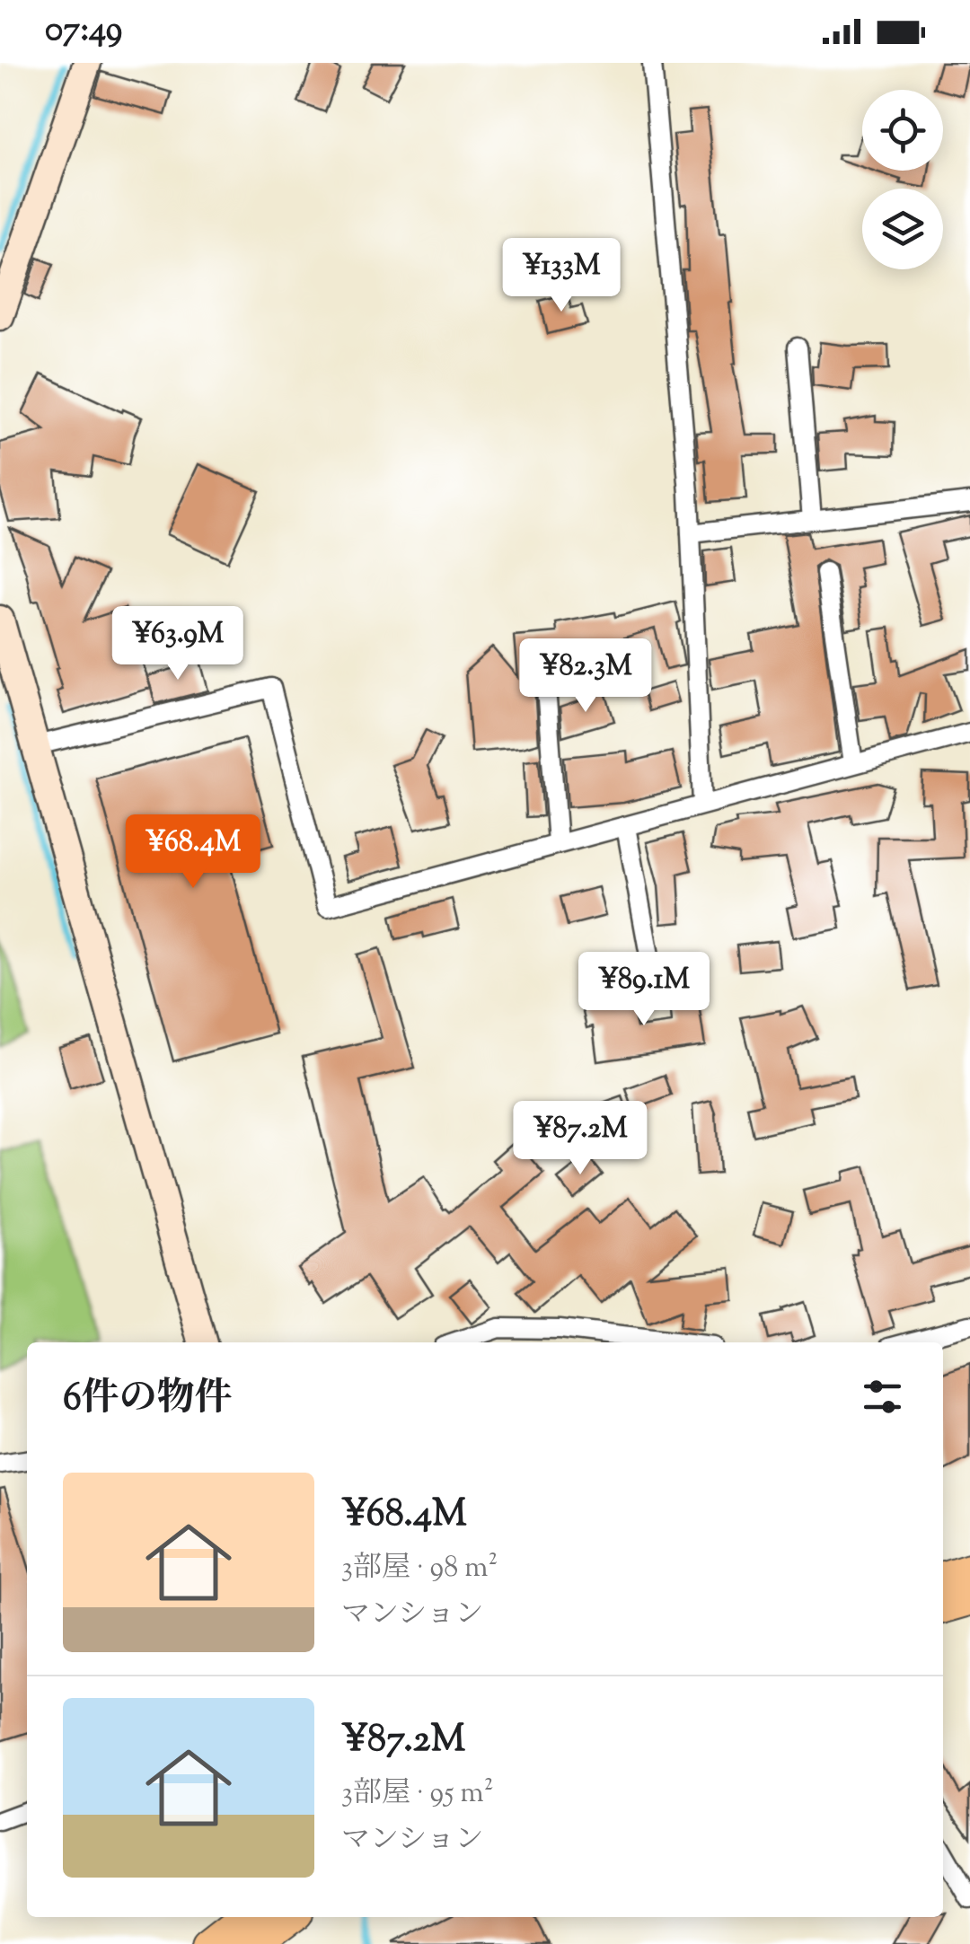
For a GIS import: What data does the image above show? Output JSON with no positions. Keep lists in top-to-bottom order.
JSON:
{
  "page": {
    "status": "07:49",
    "price": [
      "¥133M",
      "¥63.9M",
      "¥82.3M",
      "¥68.4M",
      "¥89.1M",
      "¥87.2M"
    ],
    "heading": "6件の物件",
    "list": [
      {
        "name": "¥68.4M",
        "note": "3部屋 · 98 m² · マンション"
      },
      {
        "name": "¥87.2M",
        "note": "3部屋 · 95 m² · マンション"
      }
    ]
  }
}
